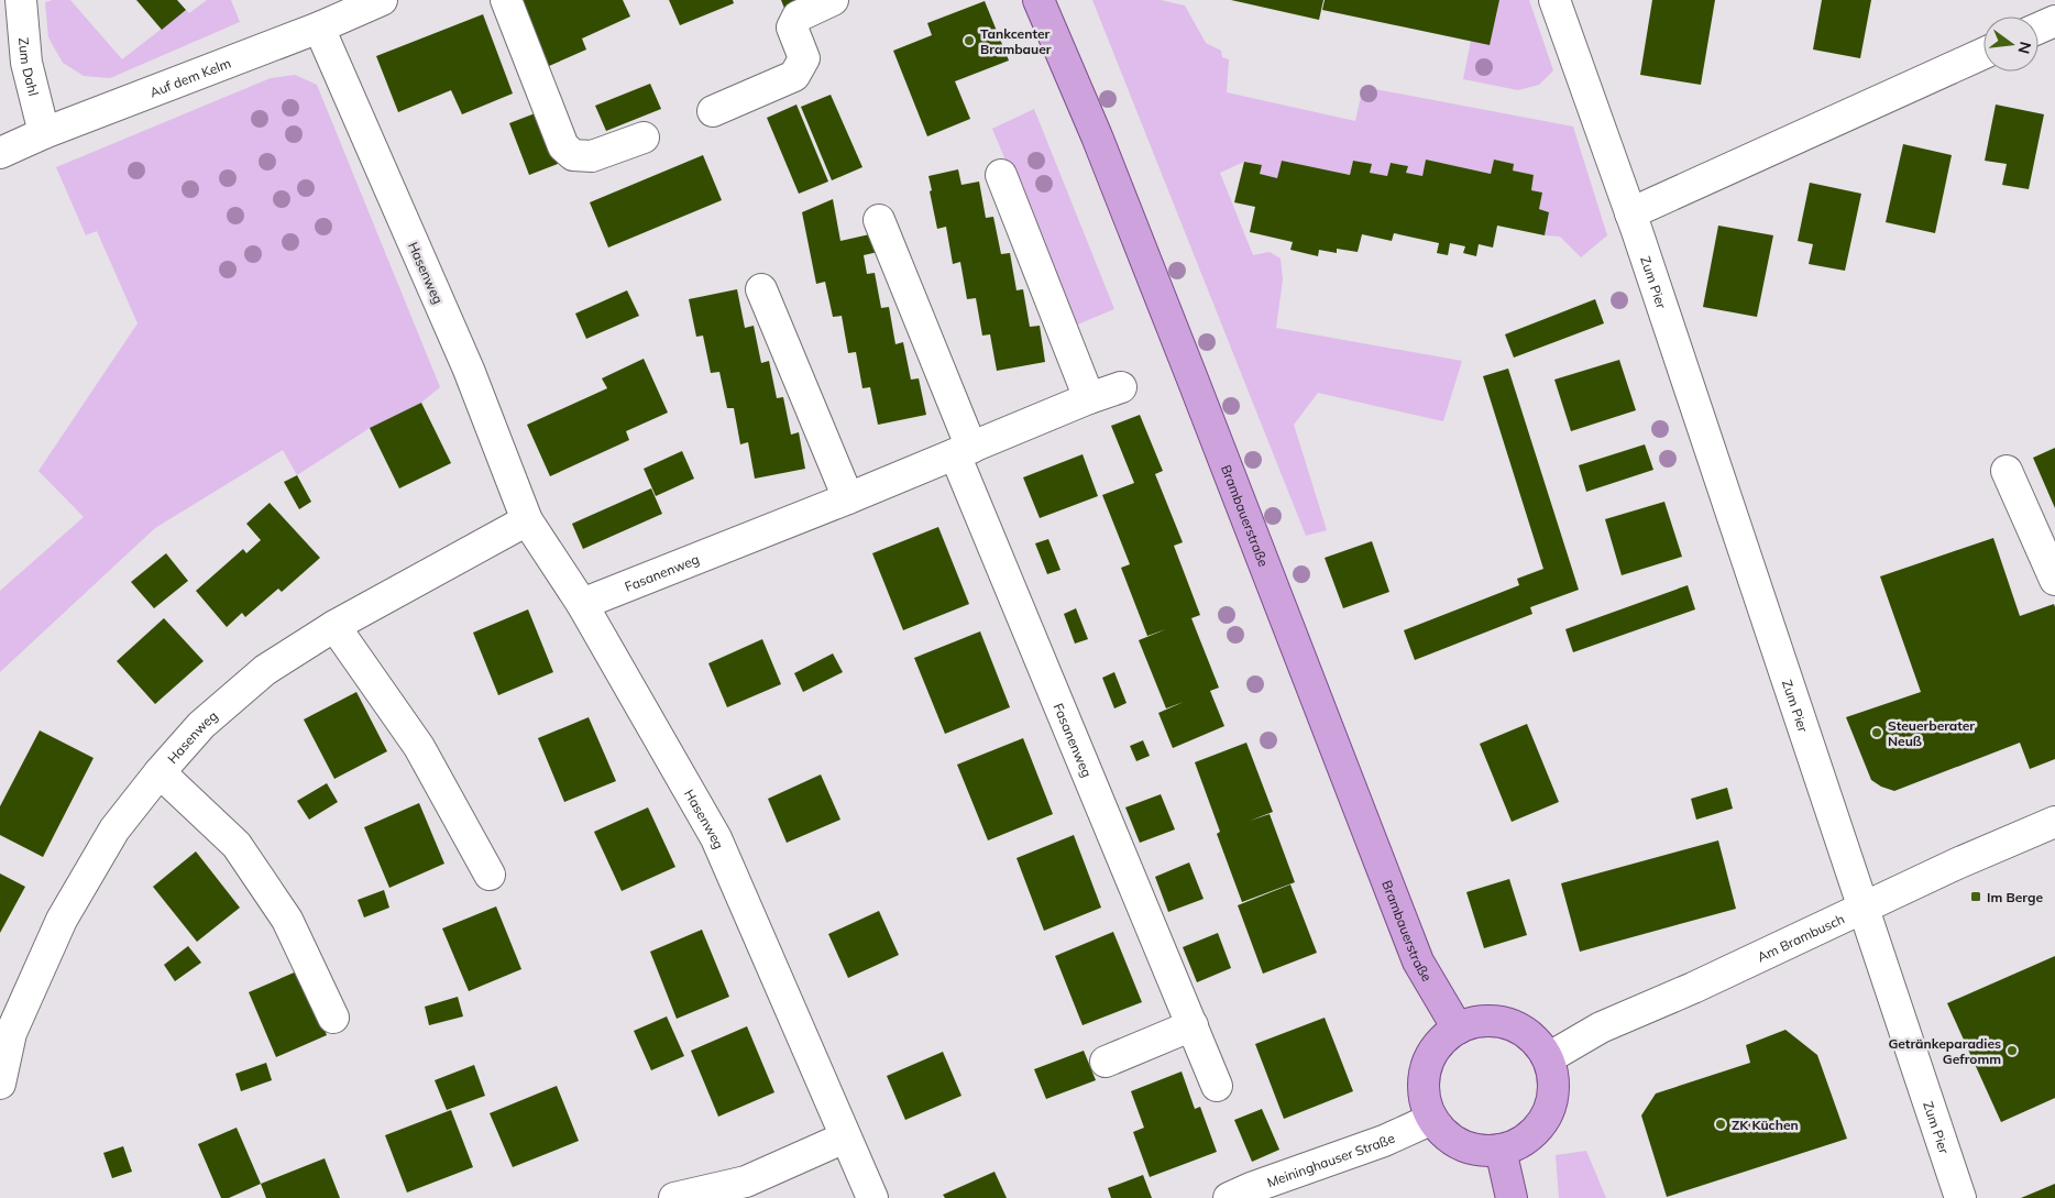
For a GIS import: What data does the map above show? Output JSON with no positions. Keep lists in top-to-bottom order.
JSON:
{
  "streets": {
    "main road": ["Brambauerstraße"],
    "street": [
      "Zum Dahl",
      "Auf dem Kelm",
      "Hasenweg",
      "Zum Pier",
      "Fasanenweg",
      "Am Brambusch",
      "Meininghauser Straße"
    ]
  },
  "crossings": [
    ["Zum Dahl", "Auf dem Kelm"],
    ["Auf dem Kelm", "Hasenweg"],
    ["Hasenweg", "Fasanenweg"],
    ["Zum Pier", "Am Brambusch"],
    ["Brambauerstraße", "Am Brambusch"],
    ["Brambauerstraße", "Meininghauser Straße"],
    ["Am Brambusch", "Meininghauser Straße"]
  ],
  "places": {
    "other": [
      "Tankcenter Brambauer",
      "Steuerberater Neuß",
      "Getränkeparadies Gefromm",
      "ZK Küchen"
    ],
    "transit": ["Im Berge"]
  },
  "north": "right"
}
